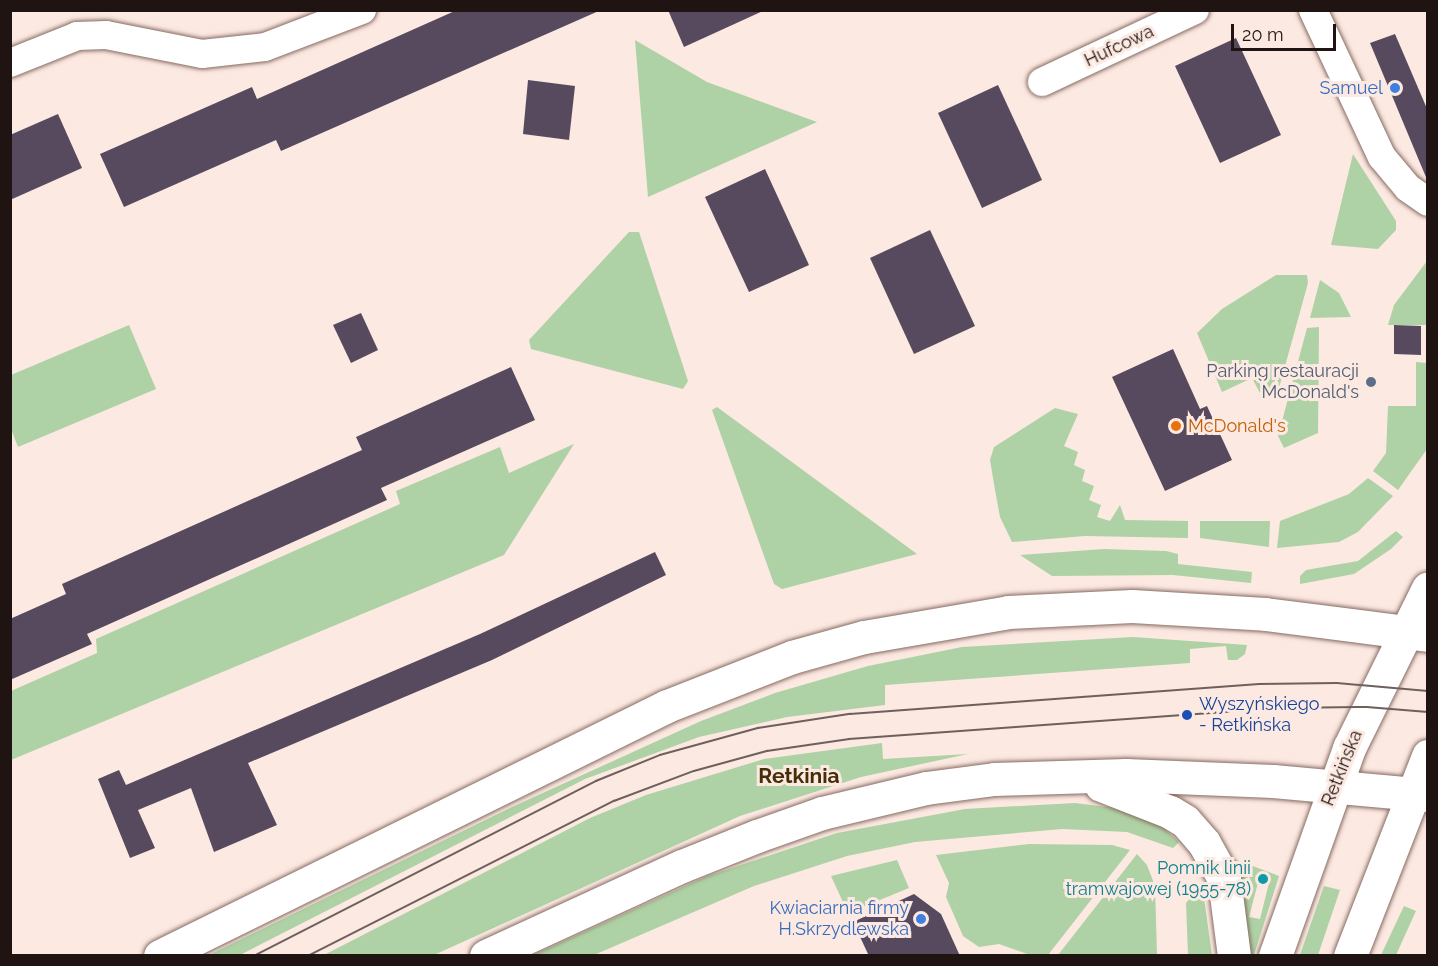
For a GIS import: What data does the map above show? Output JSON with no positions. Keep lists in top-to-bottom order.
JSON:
{
  "streets": {
    "street": ["Hufcowa", "Retkińska"]
  },
  "districts": ["Retkinia"],
  "places": [
    "Samuel",
    "Parking restauracji McDonald's",
    "McDonald's",
    "Wyszyńskiego - Retkińska",
    "Pomnik linii tramwajowej (1955-78)",
    "Kwiaciarnia firmy H.Skrzydlewska"
  ],
  "scale_bar": "20 m"
}
